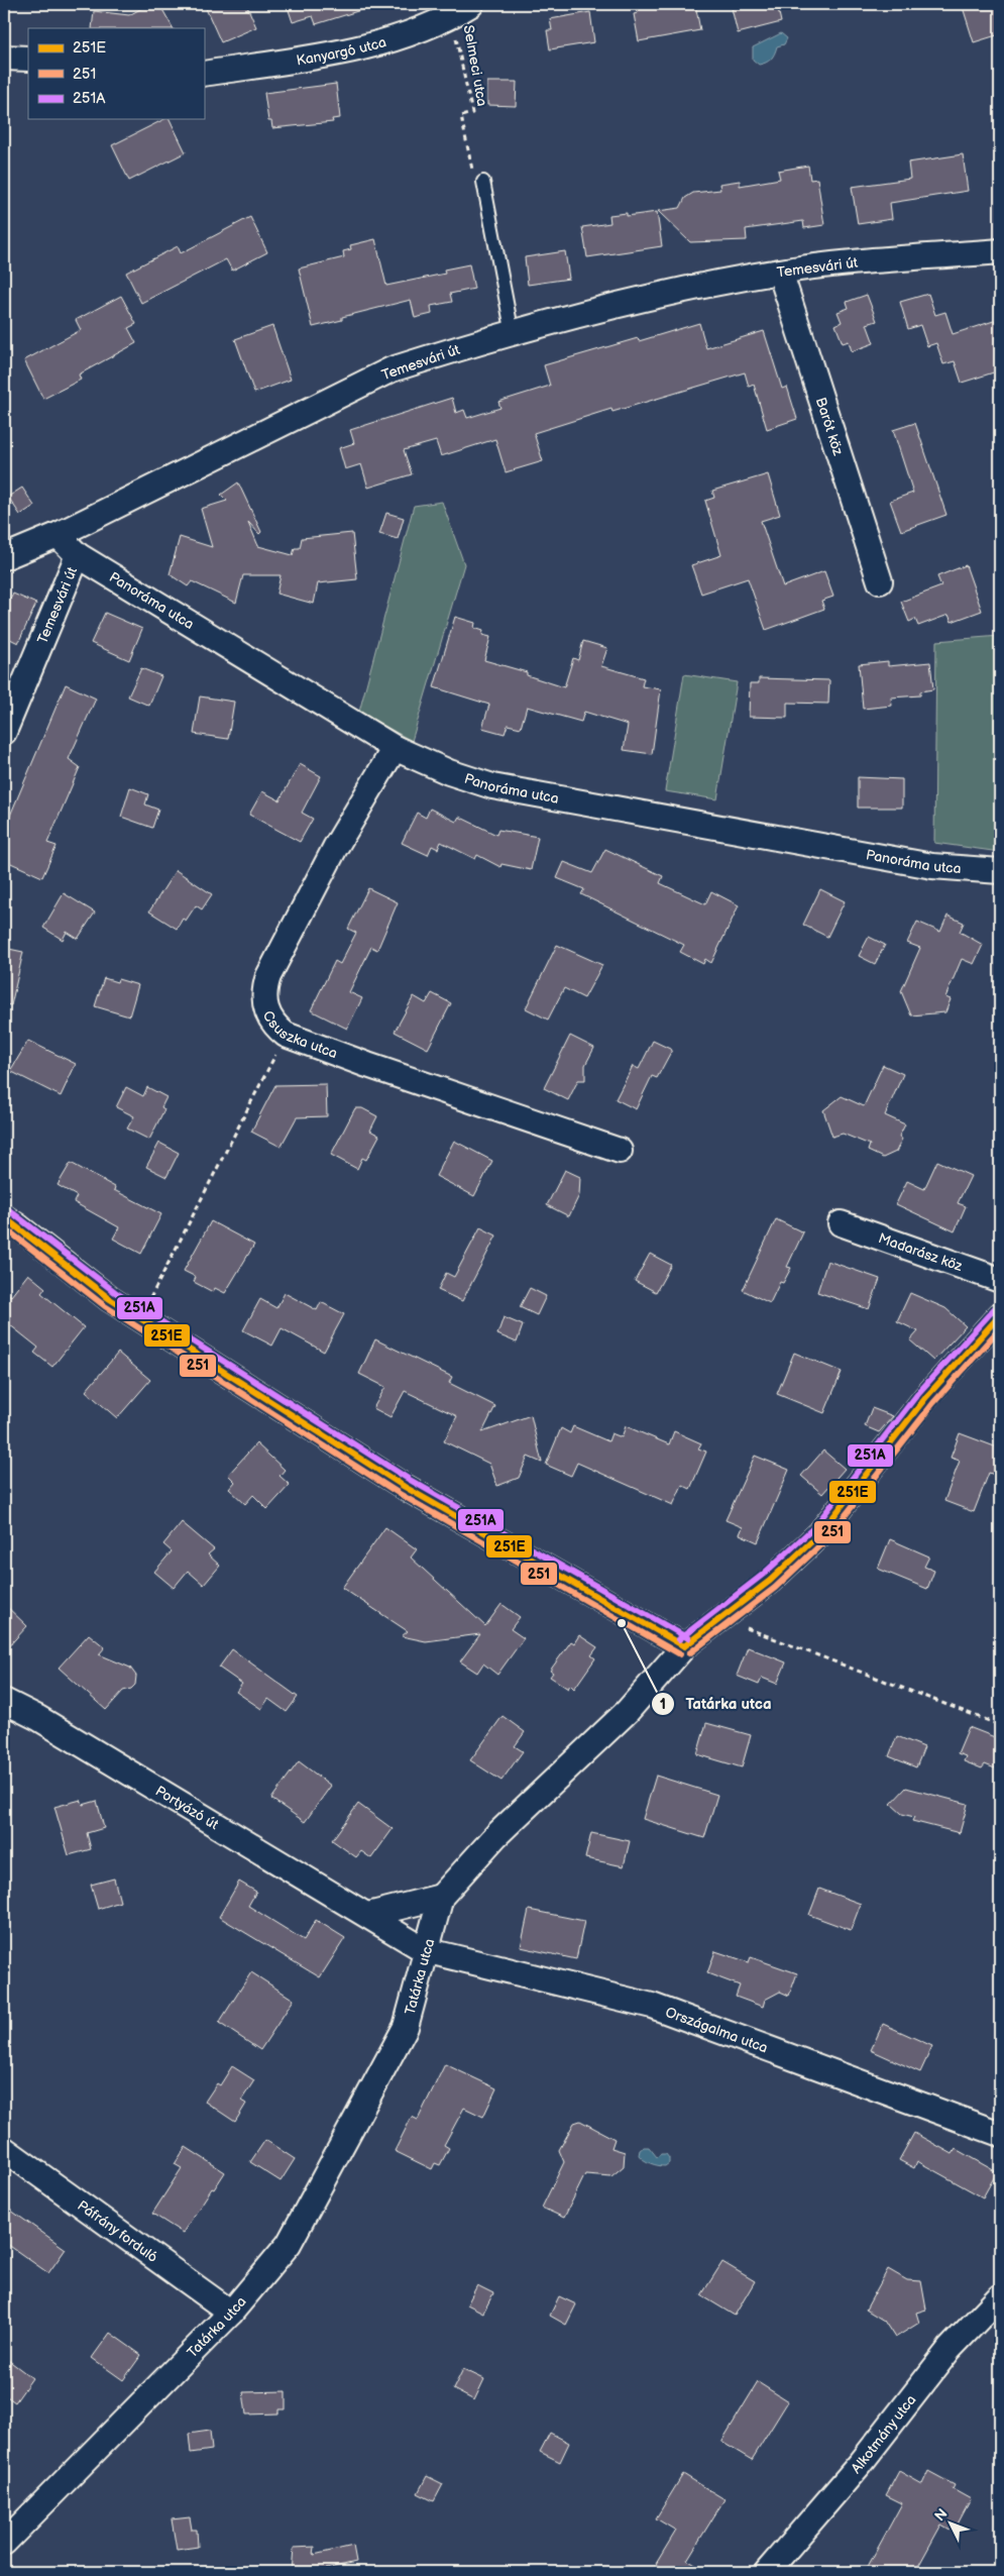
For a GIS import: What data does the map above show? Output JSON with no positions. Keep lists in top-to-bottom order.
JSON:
{
  "streets": {
    "street": [
      "Kanyargó utca",
      "Temesvári út",
      "Barót köz",
      "Panoráma utca",
      "Csuszka utca",
      "Madarász köz",
      "Portyázó út",
      "Tatárka utca",
      "Országalma utca",
      "Páfrány forduló",
      "Alkotmány utca"
    ],
    "path": ["Selmeci utca"]
  },
  "crossings": [
    ["Kanyargó utca", "Selmeci utca"],
    ["Temesvári út", "Barót köz"],
    ["Temesvári út", "Panoráma utca"],
    ["Panoráma utca", "Csuszka utca"],
    ["Portyázó út", "Tatárka utca"],
    ["Portyázó út", "Országalma utca"],
    ["Tatárka utca", "Országalma utca"],
    ["Tatárka utca", "Páfrány forduló"]
  ],
  "places": ["Tatárka utca"],
  "lines": ["transit line 251A", "transit line 251E", "transit line 251"],
  "legend": ["251E", "251", "251A"],
  "north": "top left"
}
